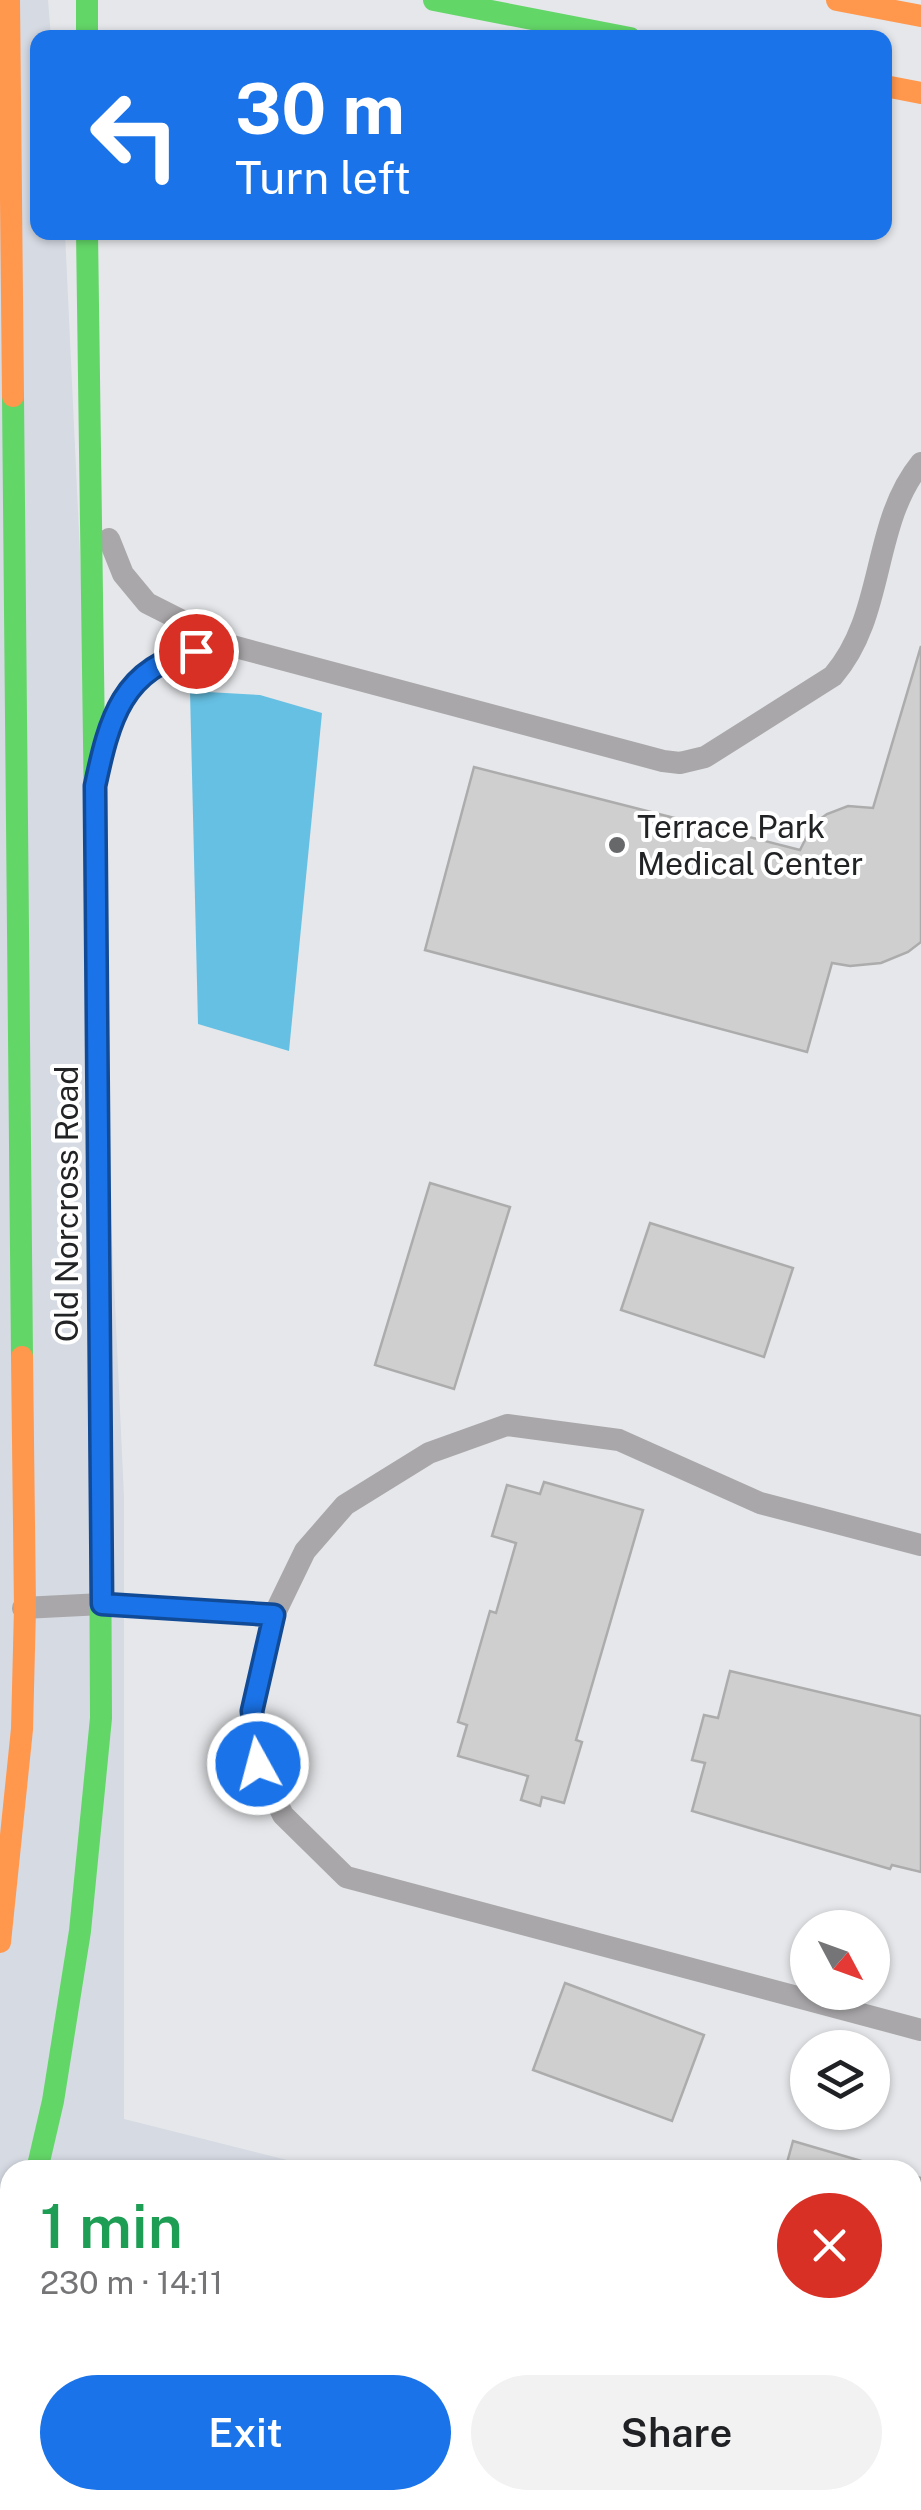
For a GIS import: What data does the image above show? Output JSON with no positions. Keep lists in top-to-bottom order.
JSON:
{
  "streets": {
    "main road": ["Old Norcross Road"]
  },
  "places": ["Terrace Park Medical Center"],
  "north": "bottom right",
  "page": {
    "turn": ["30 m", "Turn left"],
    "heading": ["1 min", "230 m · 14:11"],
    "buttons": ["Exit", "Share"]
  }
}
